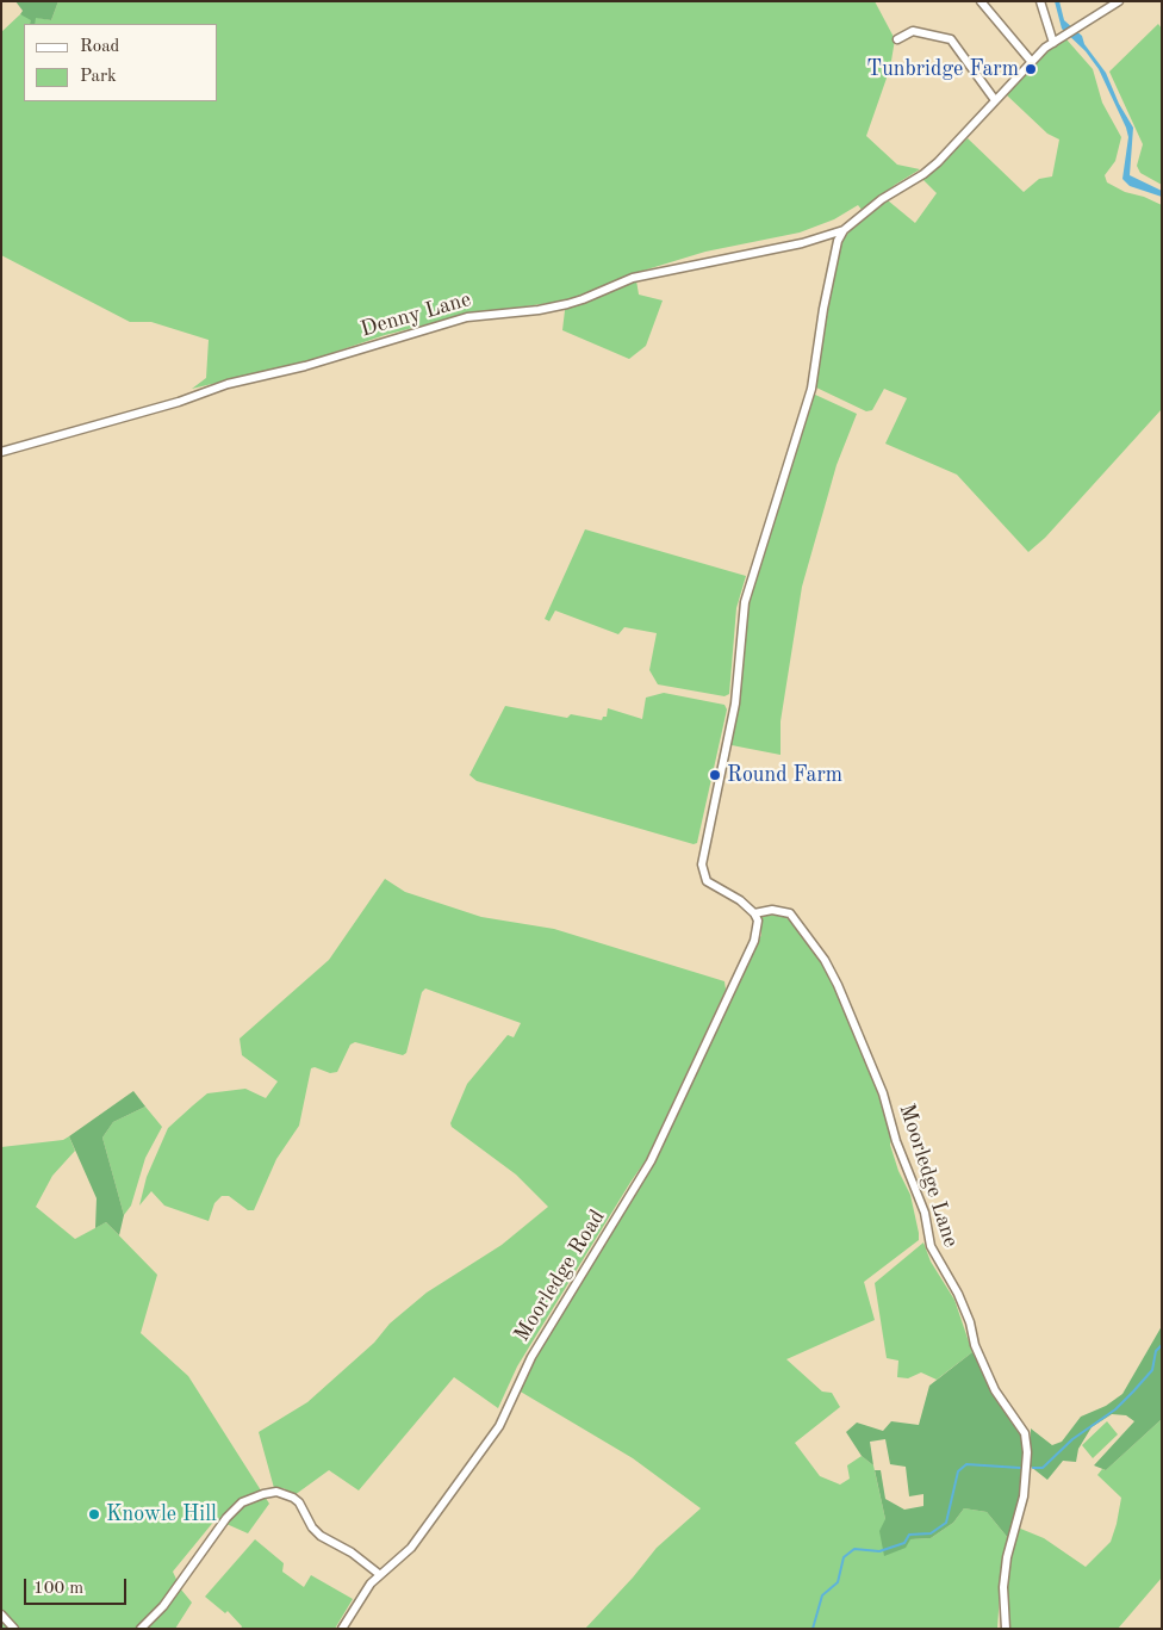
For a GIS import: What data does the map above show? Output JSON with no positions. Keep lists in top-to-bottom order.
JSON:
{
  "streets": {
    "street": ["Denny Lane", "Moorledge Lane", "Moorledge Road"]
  },
  "crossings": [
    ["Moorledge Lane", "Moorledge Road"]
  ],
  "places": ["Tunbridge Farm", "Round Farm", "Knowle Hill"],
  "legend": ["Road", "Park"],
  "scale_bar": "100 m"
}
